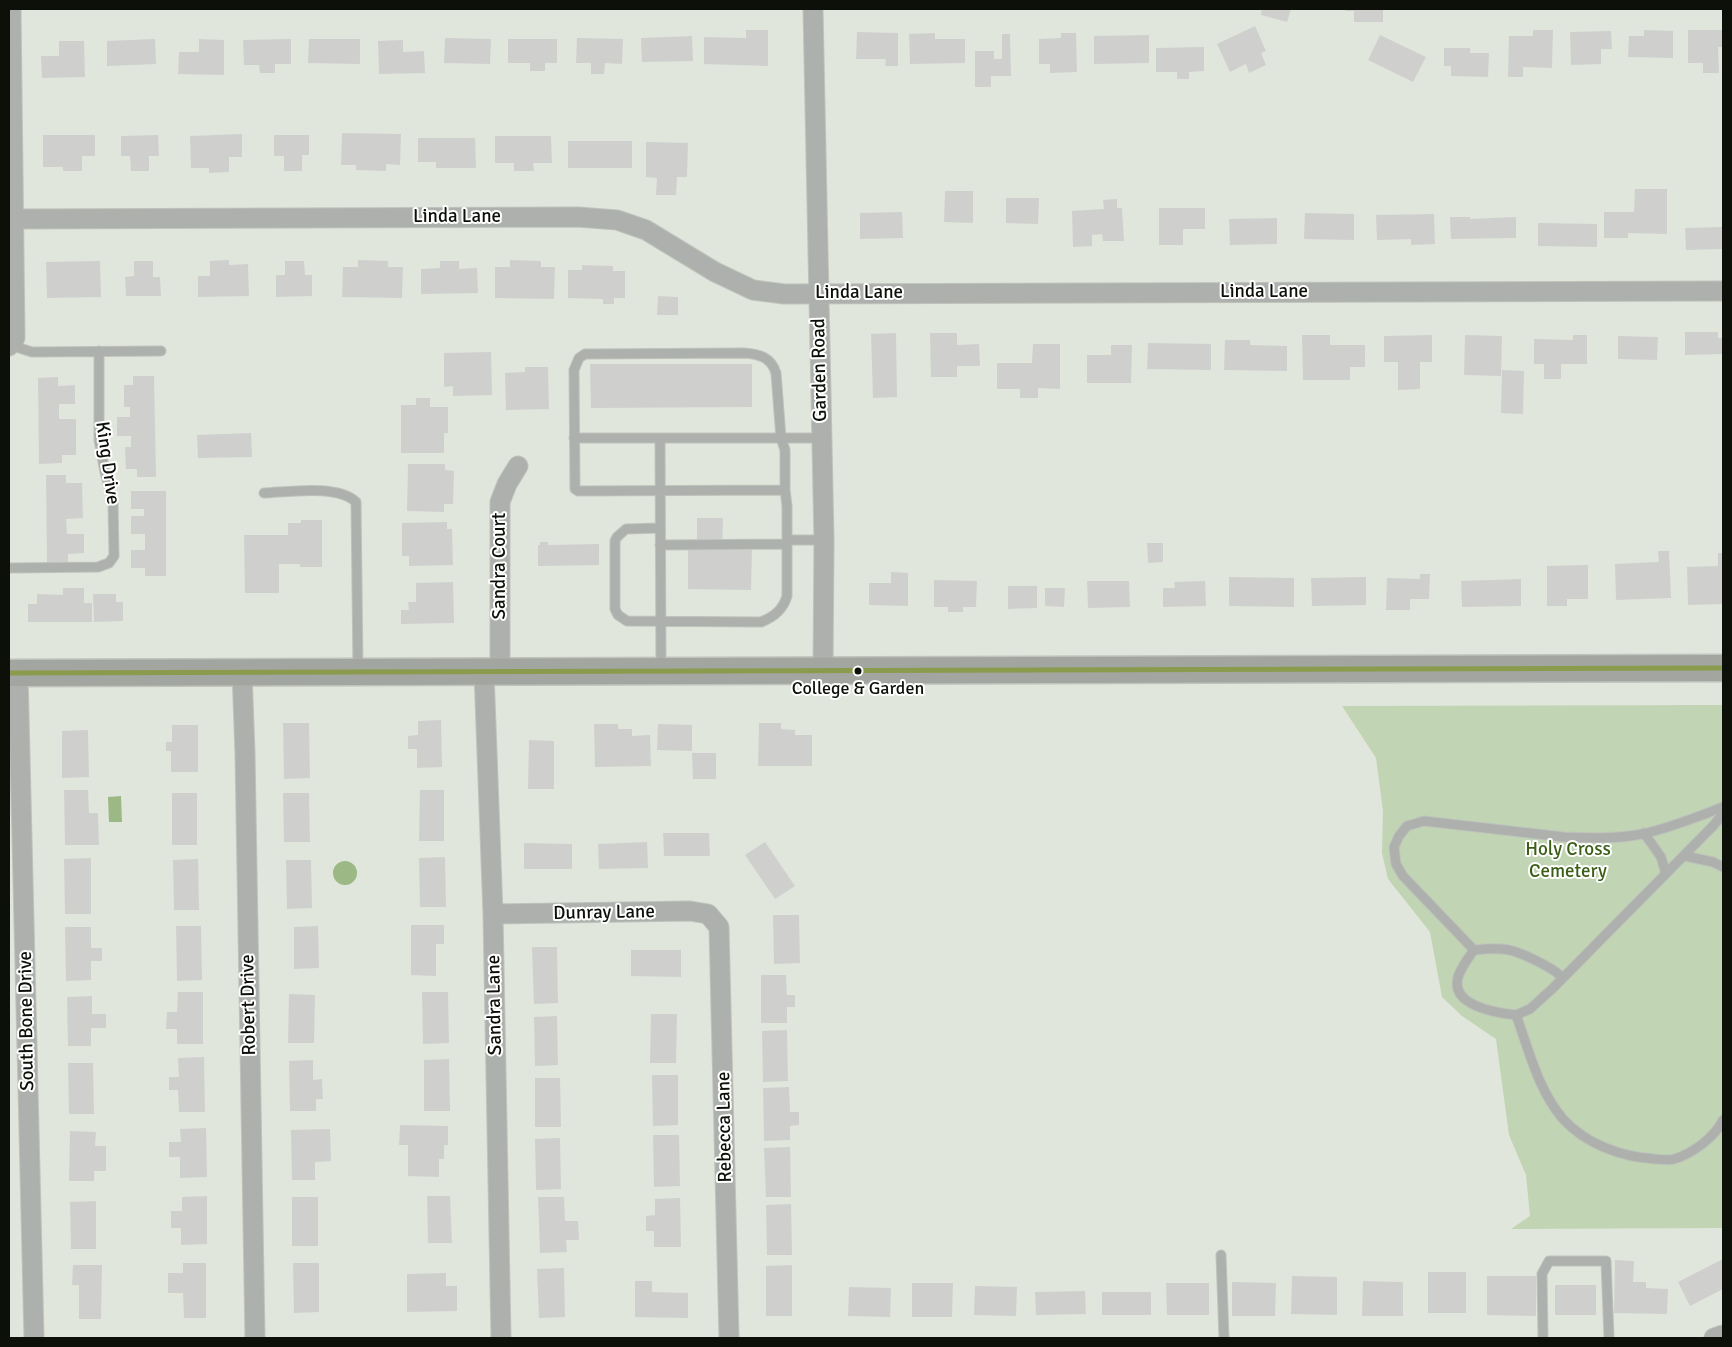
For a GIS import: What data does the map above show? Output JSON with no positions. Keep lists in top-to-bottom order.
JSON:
{
  "streets": {
    "street": [
      "Linda Lane",
      "Garden Road",
      "Sandra Court",
      "Dunray Lane",
      "Robert Drive",
      "Sandra Lane",
      "South Bone Drive",
      "Rebecca Lane"
    ],
    "lane": ["King Drive"]
  },
  "crossings": [
    ["Linda Lane", "Garden Road"],
    ["Sandra Court", "Sandra Lane"],
    ["Dunray Lane", "Sandra Lane"],
    ["Dunray Lane", "Rebecca Lane"]
  ],
  "parks": ["Holy Cross Cemetery"],
  "places": ["College & Garden"]
}
